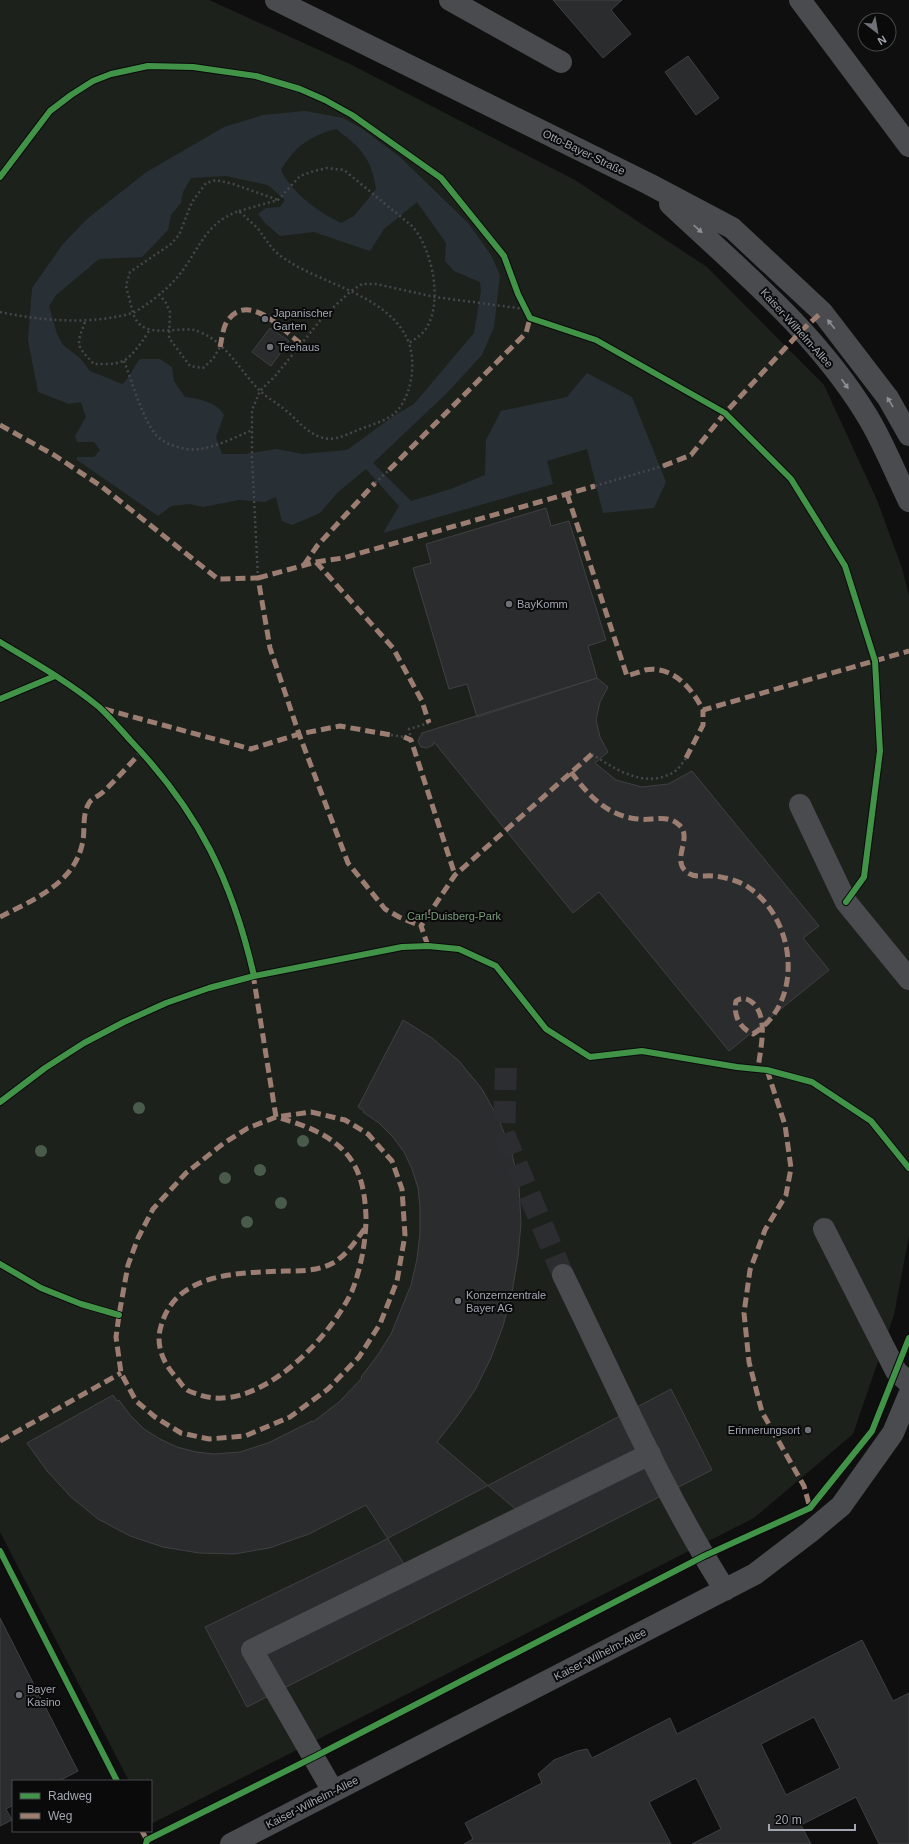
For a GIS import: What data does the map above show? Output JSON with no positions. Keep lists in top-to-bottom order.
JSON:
{
  "streets": {
    "street": ["Otto-Bayer-Straße", "Kaiser-Wilhelm-Allee"]
  },
  "crossings": [
    ["Otto-Bayer-Straße", "Kaiser-Wilhelm-Allee"]
  ],
  "one_way": ["Otto-Bayer-Straße"],
  "parks": ["Carl-Duisberg-Park"],
  "places": [
    "Japanischer Garten",
    "Teehaus",
    "BayKomm",
    "Konzernzentrale Bayer AG",
    "Erinnerungsort",
    "Bayer Kasino"
  ],
  "legend": ["Radweg", "Weg"],
  "scale_bar": "20 m",
  "north": "bottom right"
}
